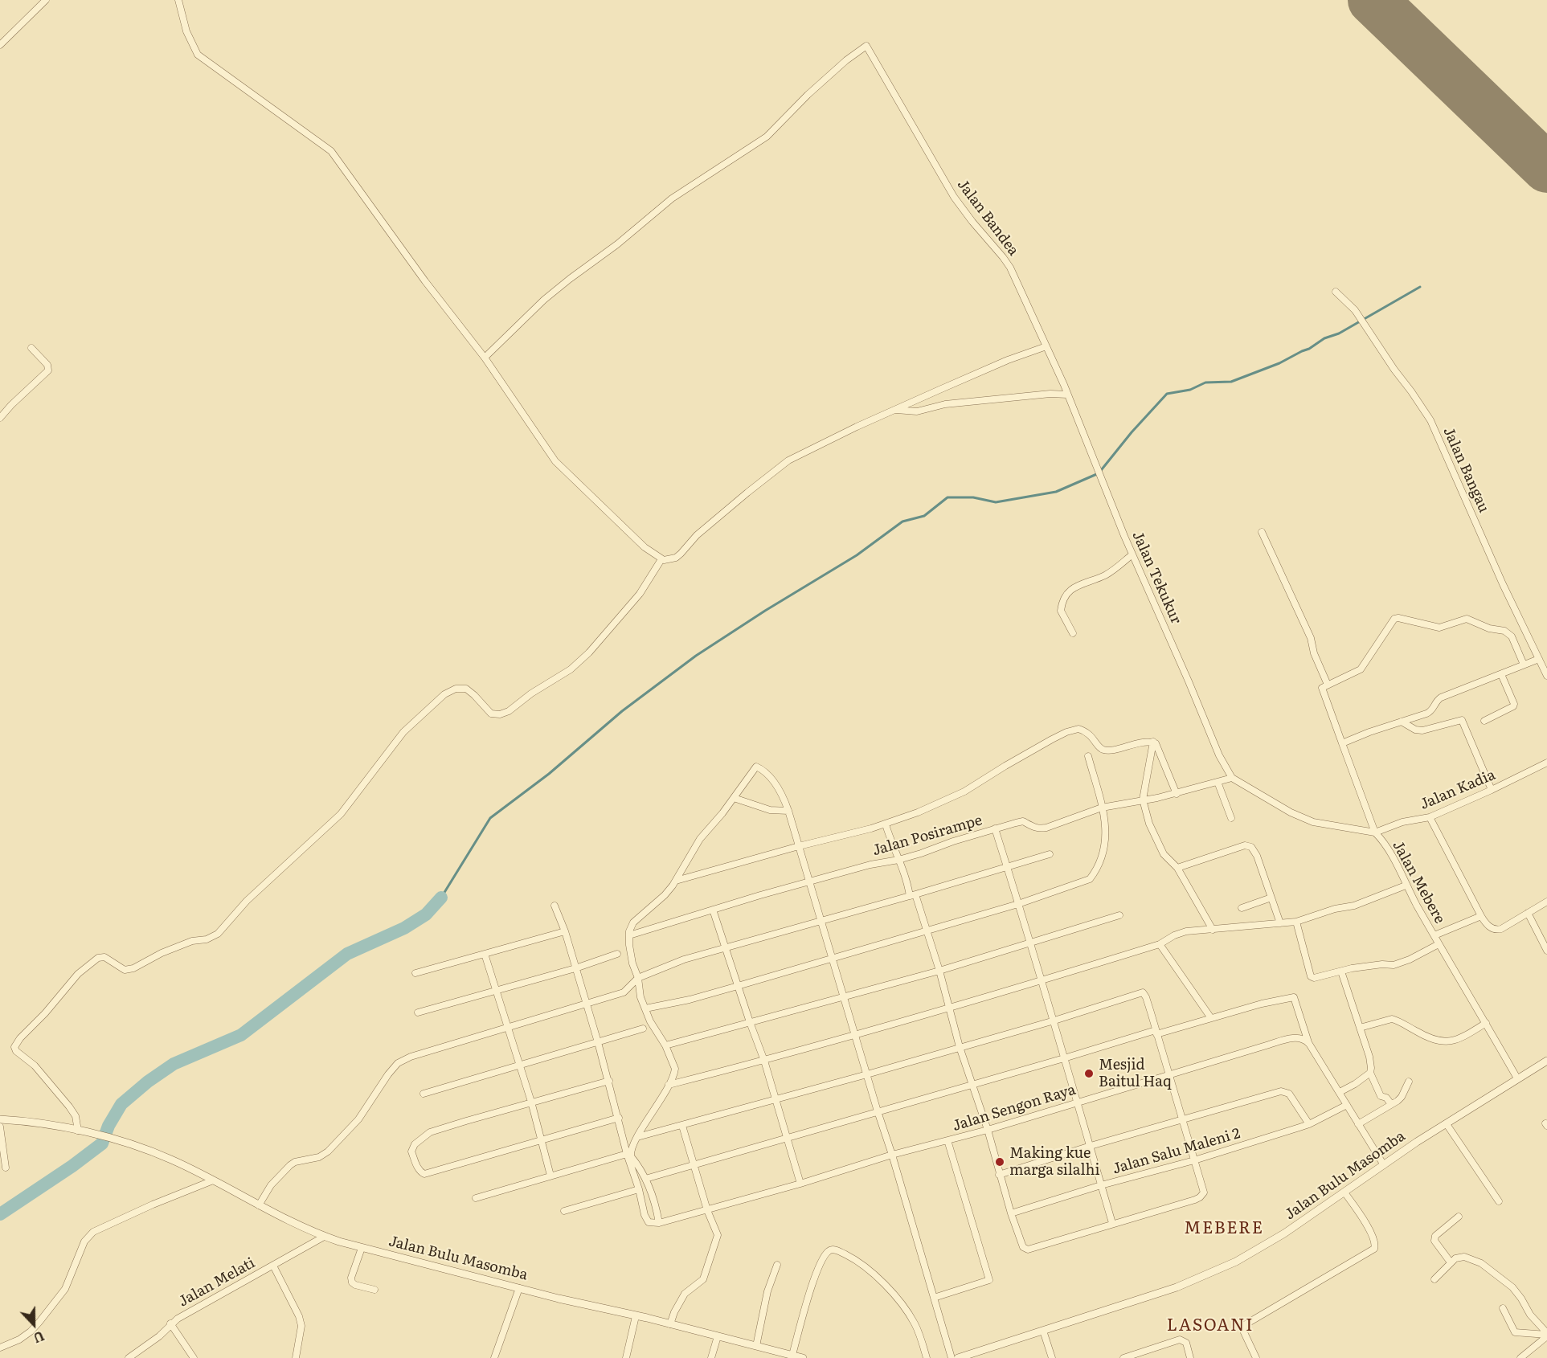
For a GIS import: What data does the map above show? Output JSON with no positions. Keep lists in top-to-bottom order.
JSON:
{
  "streets": {
    "street": [
      "Jalan Bandea",
      "Jalan Bangau",
      "Jalan Tekukur",
      "Jalan Kadia",
      "Jalan Posirampe",
      "Jalan Mebere",
      "Jalan Sengon Raya",
      "Jalan Salu Maleni 2",
      "Jalan Bulu Masomba",
      "Jalan Melati"
    ]
  },
  "crossings": [
    ["Jalan Bandea", "Jalan Tekukur"],
    ["Jalan Tekukur", "Jalan Posirampe"],
    ["Jalan Tekukur", "Jalan Mebere"],
    ["Jalan Kadia", "Jalan Mebere"],
    ["Jalan Posirampe", "Jalan Mebere"],
    ["Jalan Mebere", "Jalan Bulu Masomba"],
    ["Jalan Bulu Masomba", "Jalan Melati"]
  ],
  "districts": ["MEBERE", "LASOANI"],
  "places": ["Mesjid Baitul Haq", "Making kue marga silalhi"],
  "north": "bottom"
}
